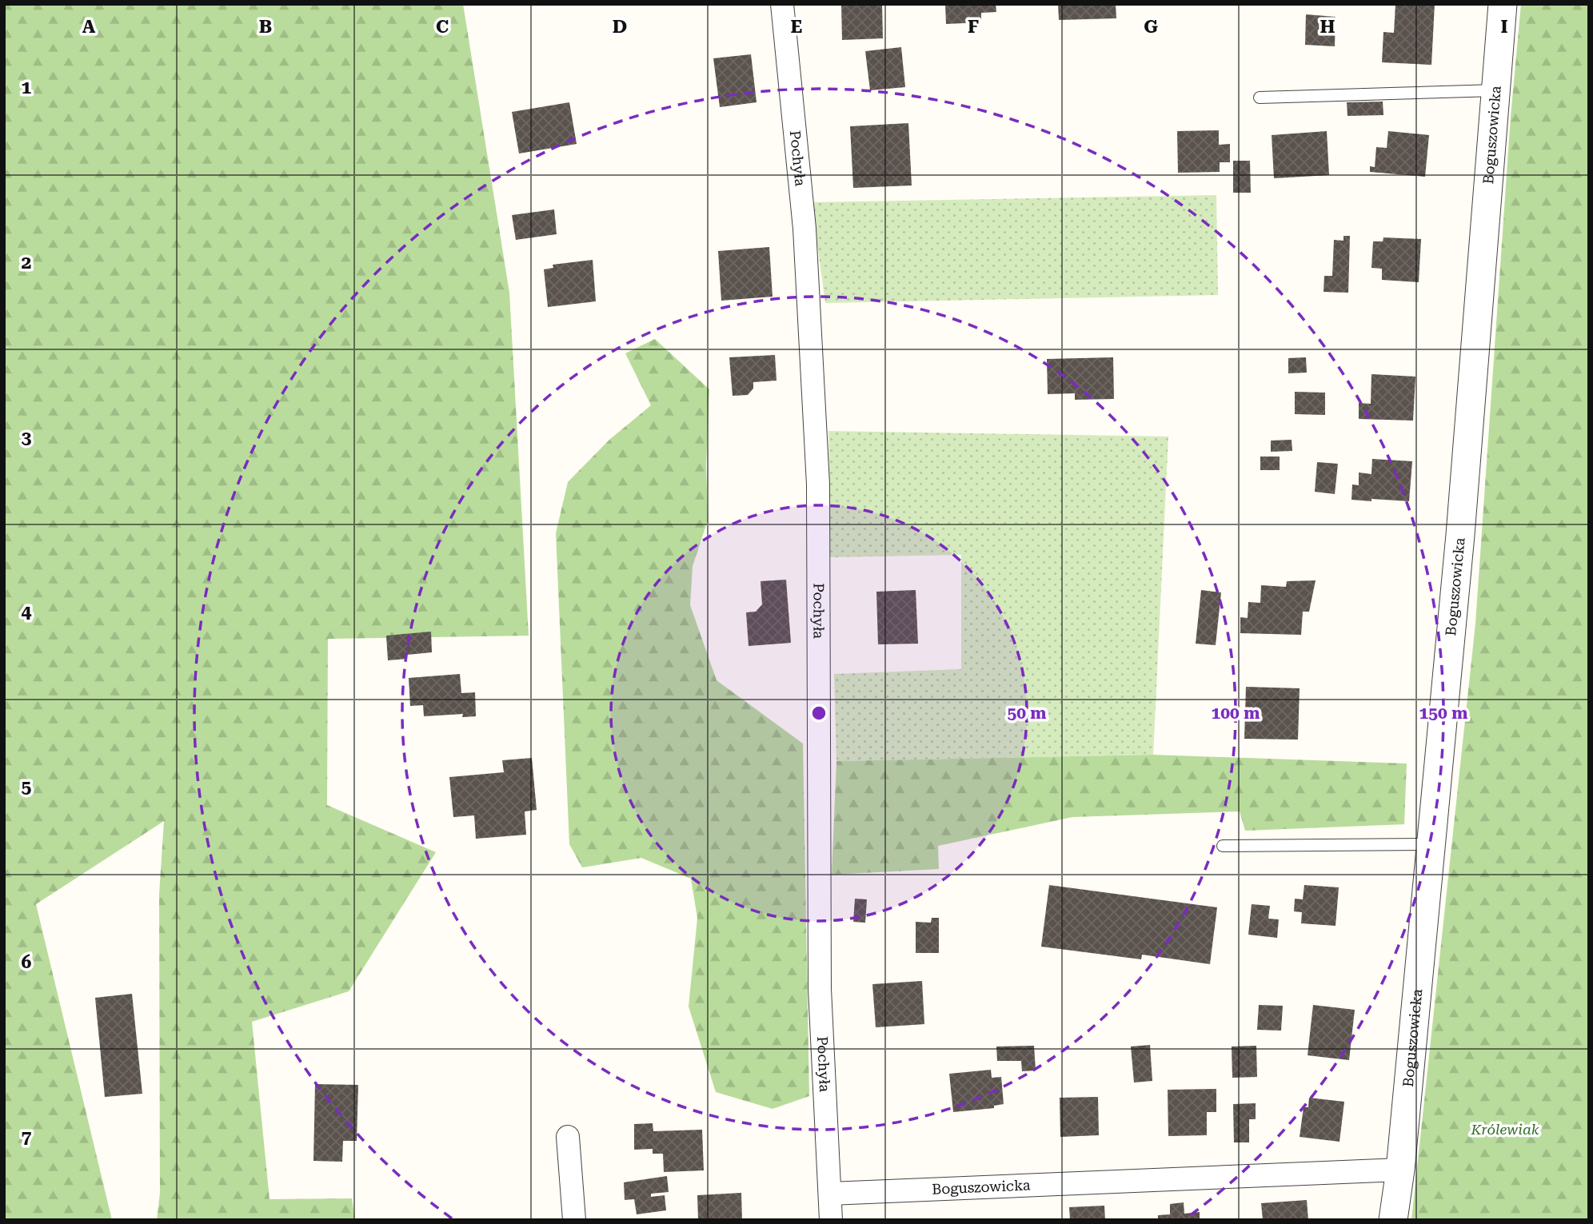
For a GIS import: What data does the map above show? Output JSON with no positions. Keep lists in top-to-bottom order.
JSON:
{
  "streets": {
    "street": ["Boguszowicka", "Pochyła"]
  },
  "crossings": [
    ["Boguszowicka", "Pochyła"]
  ],
  "parks": ["Królewiak"],
  "grid": {
    "columns": [
      "A",
      "B",
      "C",
      "D",
      "E",
      "F",
      "G",
      "H",
      "I"
    ],
    "rows": [
      "1",
      "2",
      "3",
      "4",
      "5",
      "6",
      "7"
    ]
  },
  "rings": ["50 m", "100 m", "150 m"]
}
